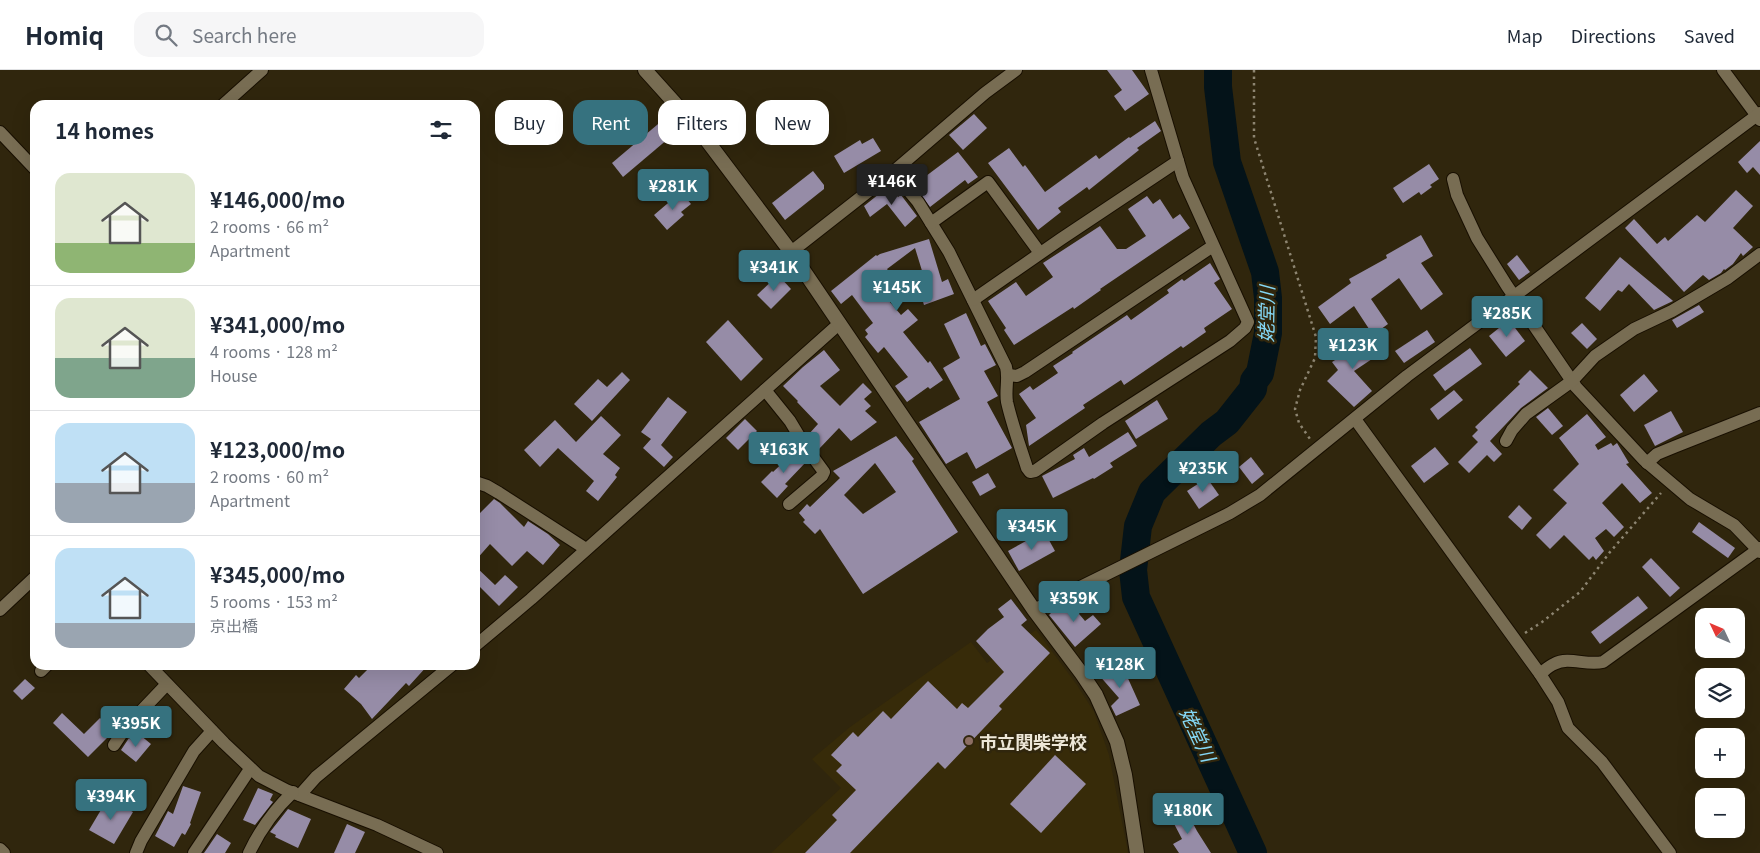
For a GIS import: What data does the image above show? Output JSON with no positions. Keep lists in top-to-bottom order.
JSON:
{
  "water": ["姥堂川"],
  "places": ["市立関柴学校"],
  "north": "top left",
  "page": {
    "header": "Homiq",
    "search": "Search here",
    "nav": ["Map", "Directions", "Saved"],
    "chip": [
      "Buy",
      "Rent",
      "Filters",
      "New"
    ],
    "heading": "14 homes",
    "list": [
      {
        "name": "¥146,000/mo",
        "note": "2 rooms · 66 m² · Apartment"
      },
      {
        "name": "¥341,000/mo",
        "note": "4 rooms · 128 m² · House"
      },
      {
        "name": "¥123,000/mo",
        "note": "2 rooms · 60 m² · Apartment"
      },
      {
        "name": "¥345,000/mo",
        "note": "5 rooms · 153 m² · 京出橋"
      }
    ],
    "price": [
      "¥146K",
      "¥281K",
      "¥341K",
      "¥145K",
      "¥285K",
      "¥123K",
      "¥163K",
      "¥235K",
      "¥345K",
      "¥359K",
      "¥128K",
      "¥395K",
      "¥394K",
      "¥180K"
    ],
    "map_buttons": ["+", "−"]
  }
}
